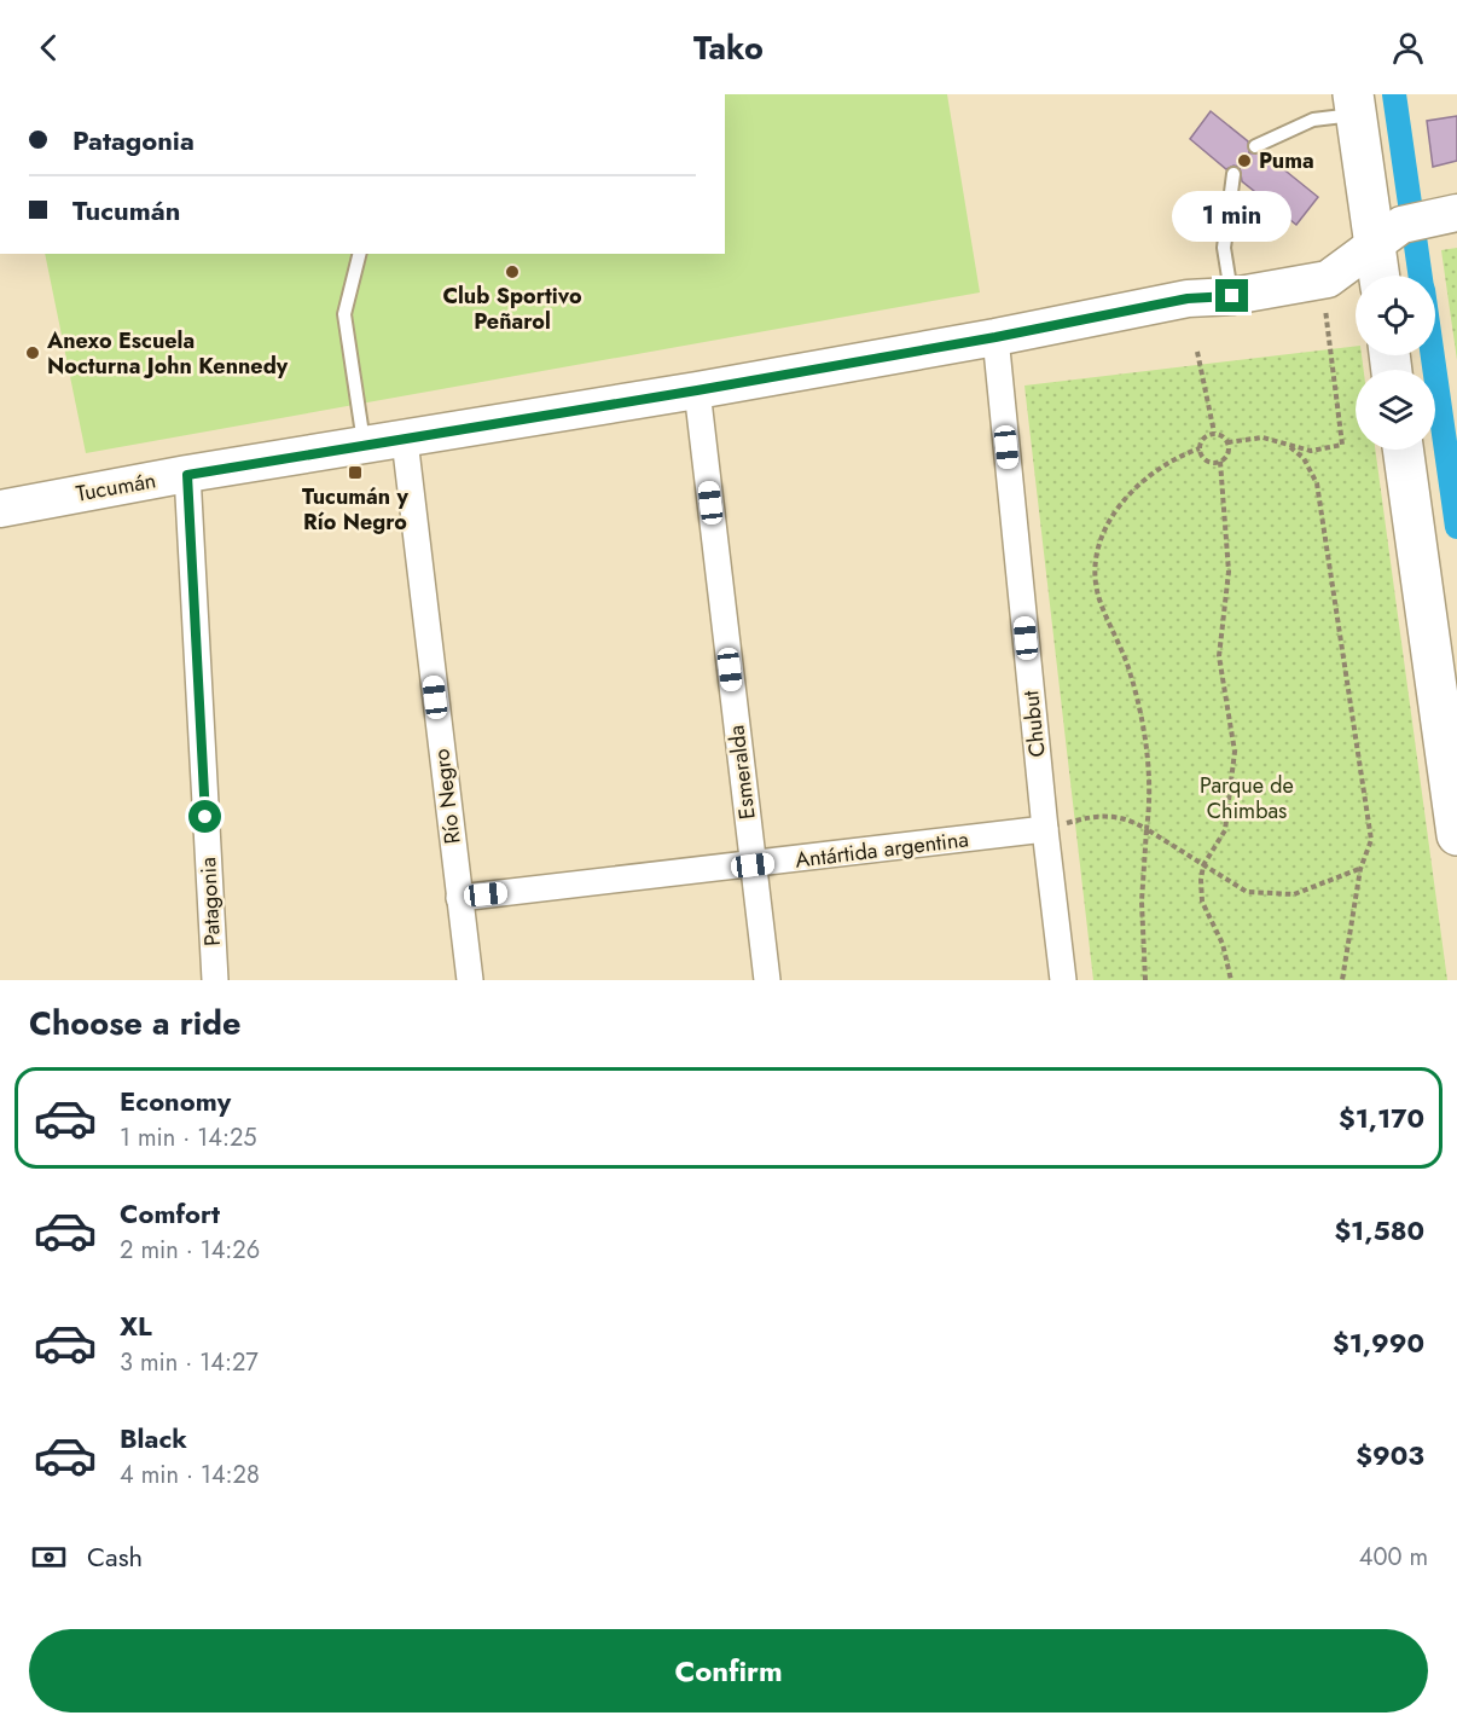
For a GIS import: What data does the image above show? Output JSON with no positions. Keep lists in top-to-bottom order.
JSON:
{
  "streets": {
    "main road": ["Tucumán"],
    "street": [
      "Chubut",
      "Esmeralda",
      "Río Negro",
      "Antártida argentina",
      "Patagonia"
    ]
  },
  "crossings": [
    ["Tucumán", "Chubut"],
    ["Tucumán", "Esmeralda"],
    ["Tucumán", "Río Negro"],
    ["Tucumán", "Patagonia"],
    ["Chubut", "Antártida argentina"],
    ["Esmeralda", "Antártida argentina"],
    ["Río Negro", "Antártida argentina"]
  ],
  "parks": ["Parque de Chimbas"],
  "places": {
    "other": ["Puma", "Club Sportivo Peñarol", "Anexo Escuela Nocturna John Kennedy"],
    "transit": ["Tucumán y Río Negro"]
  },
  "page": {
    "header": "Tako",
    "banner": ["Patagonia", "Tucumán"],
    "bubble": "1 min",
    "heading": "Choose a ride",
    "list": [
      {
        "name": "Economy",
        "note": "1 min · 14:25",
        "value": "$1,170"
      },
      {
        "name": "Comfort",
        "note": "2 min · 14:26",
        "value": "$1,580"
      },
      {
        "name": "XL",
        "note": "3 min · 14:27",
        "value": "$1,990"
      },
      {
        "name": "Black",
        "note": "4 min · 14:28",
        "value": "$903"
      }
    ],
    "pay": ["Cash", "400 m"],
    "buttons": "Confirm"
  }
}
